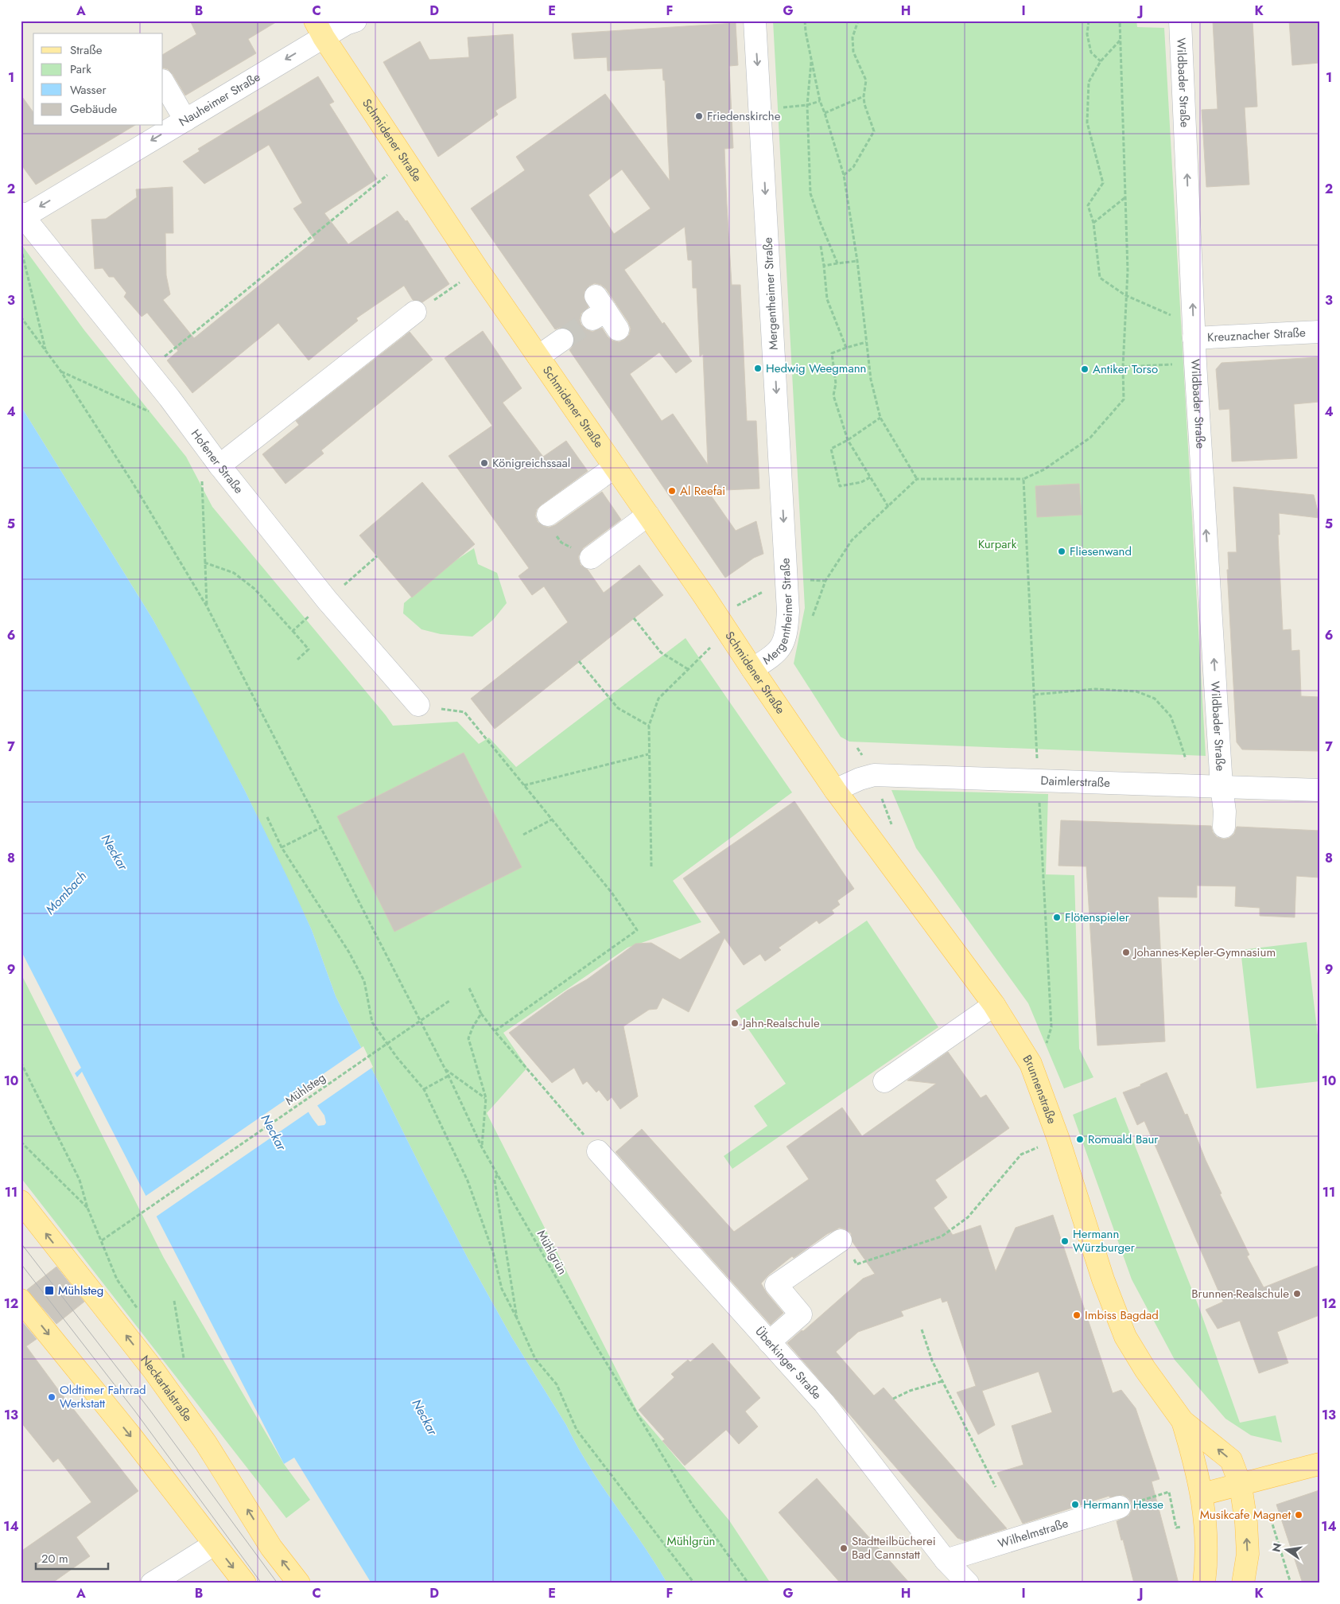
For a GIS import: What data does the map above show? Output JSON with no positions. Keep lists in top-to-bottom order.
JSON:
{
  "streets": {
    "main road": ["Schmidener Straße", "Brunnenstraße", "Neckartalstraße"],
    "street": [
      "Wildbader Straße",
      "Nauheimer Straße",
      "Mergentheimer Straße",
      "Kreuznacher Straße",
      "Hofener Straße",
      "Daimlerstraße",
      "Überkinger Straße",
      "Wilhelmstraße"
    ],
    "path": ["Mühlsteg", "Mühlgrün"]
  },
  "crossings": [
    ["Wildbader Straße", "Kreuznacher Straße"],
    ["Wildbader Straße", "Daimlerstraße"],
    ["Nauheimer Straße", "Schmidener Straße"],
    ["Nauheimer Straße", "Hofener Straße"],
    ["Schmidener Straße", "Mergentheimer Straße"],
    ["Schmidener Straße", "Daimlerstraße"],
    ["Schmidener Straße", "Brunnenstraße"],
    ["Daimlerstraße", "Brunnenstraße"],
    ["Mühlsteg", "Mühlgrün"],
    ["Überkinger Straße", "Wilhelmstraße"]
  ],
  "one_way": ["Wildbader Straße", "Nauheimer Straße", "Mergentheimer Straße"],
  "water": ["Neckar", "Mombach"],
  "parks": ["Kurpark", "Mühlgrün"],
  "places": {
    "other": [
      "Friedenskirche",
      "Hedwig Weegmann",
      "Antiker Torso",
      "Königreichssaal",
      "Al Reefai",
      "Fliesenwand",
      "Flötenspieler",
      "Johannes-Kepler-Gymnasium",
      "Jahn-Realschule",
      "Romuald Baur",
      "Hermann Würzburger",
      "Brunnen-Realschule",
      "Imbiss Bagdad",
      "Oldtimer Fahrrad Werkstatt",
      "Hermann Hesse",
      "Musikcafe Magnet",
      "Stadtteilbücherei Bad Cannstatt"
    ],
    "transit": ["Mühlsteg"]
  },
  "legend": [
    "Straße",
    "Park",
    "Wasser",
    "Gebäude"
  ],
  "scale_bar": "20 m",
  "north": "left",
  "grid": {
    "columns": [
      "A",
      "B",
      "C",
      "D",
      "E",
      "F",
      "G",
      "H",
      "I",
      "J",
      "K"
    ],
    "rows": [
      "1",
      "2",
      "3",
      "4",
      "5",
      "6",
      "7",
      "8",
      "9",
      "10",
      "11",
      "12",
      "13",
      "14"
    ]
  }
}
